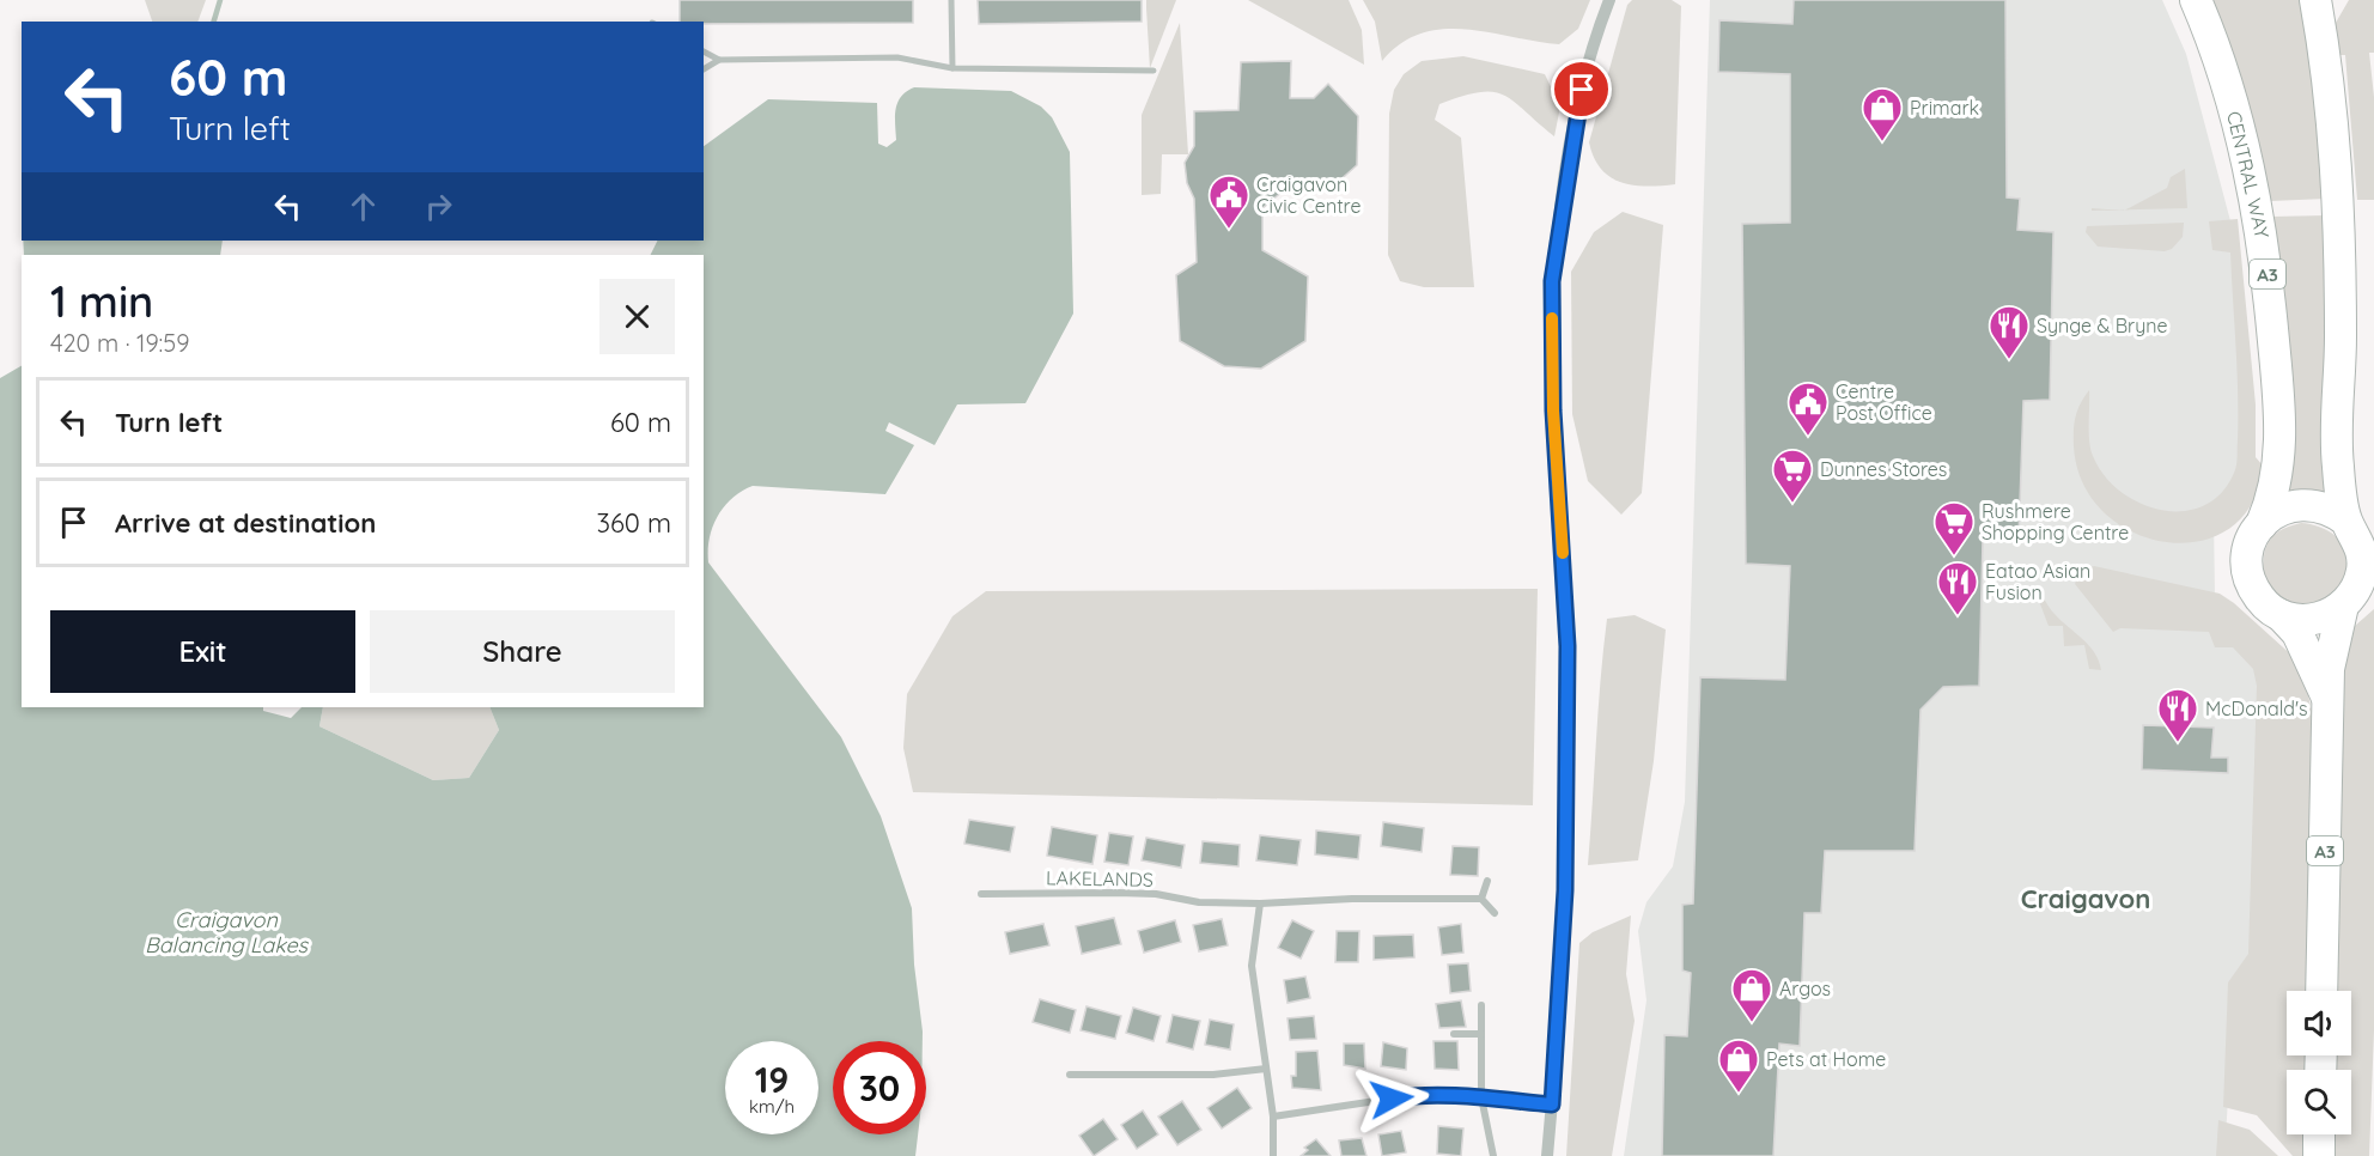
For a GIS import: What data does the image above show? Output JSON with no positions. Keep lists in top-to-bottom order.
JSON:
{
  "streets": {
    "highway": ["CENTRAL WAY", "A3"],
    "street": ["LAKELANDS"]
  },
  "crossings": [
    ["CENTRAL WAY", "A3"]
  ],
  "districts": ["Craigavon"],
  "water": ["Craigavon Balancing Lakes"],
  "places": {
    "shop": ["Primark", "Argos", "Pets at Home"],
    "public building": ["Craigavon Civic Centre", "Centre Post Office"],
    "restaurant": ["Synge & Bryne", "Eatao Asian Fusion", "McDonald's"],
    "supermarket": ["Dunnes Stores", "Rushmere Shopping Centre"]
  },
  "page": {
    "turn": ["60 m", "Turn left"],
    "heading": ["1 min", "420 m · 19:59"],
    "list": [
      {
        "name": "Turn left",
        "value": "60 m"
      },
      {
        "name": "Arrive at destination",
        "value": "360 m"
      }
    ],
    "buttons": ["Exit", "Share"],
    "speed": "19 km/h",
    "limit": "30"
  }
}
